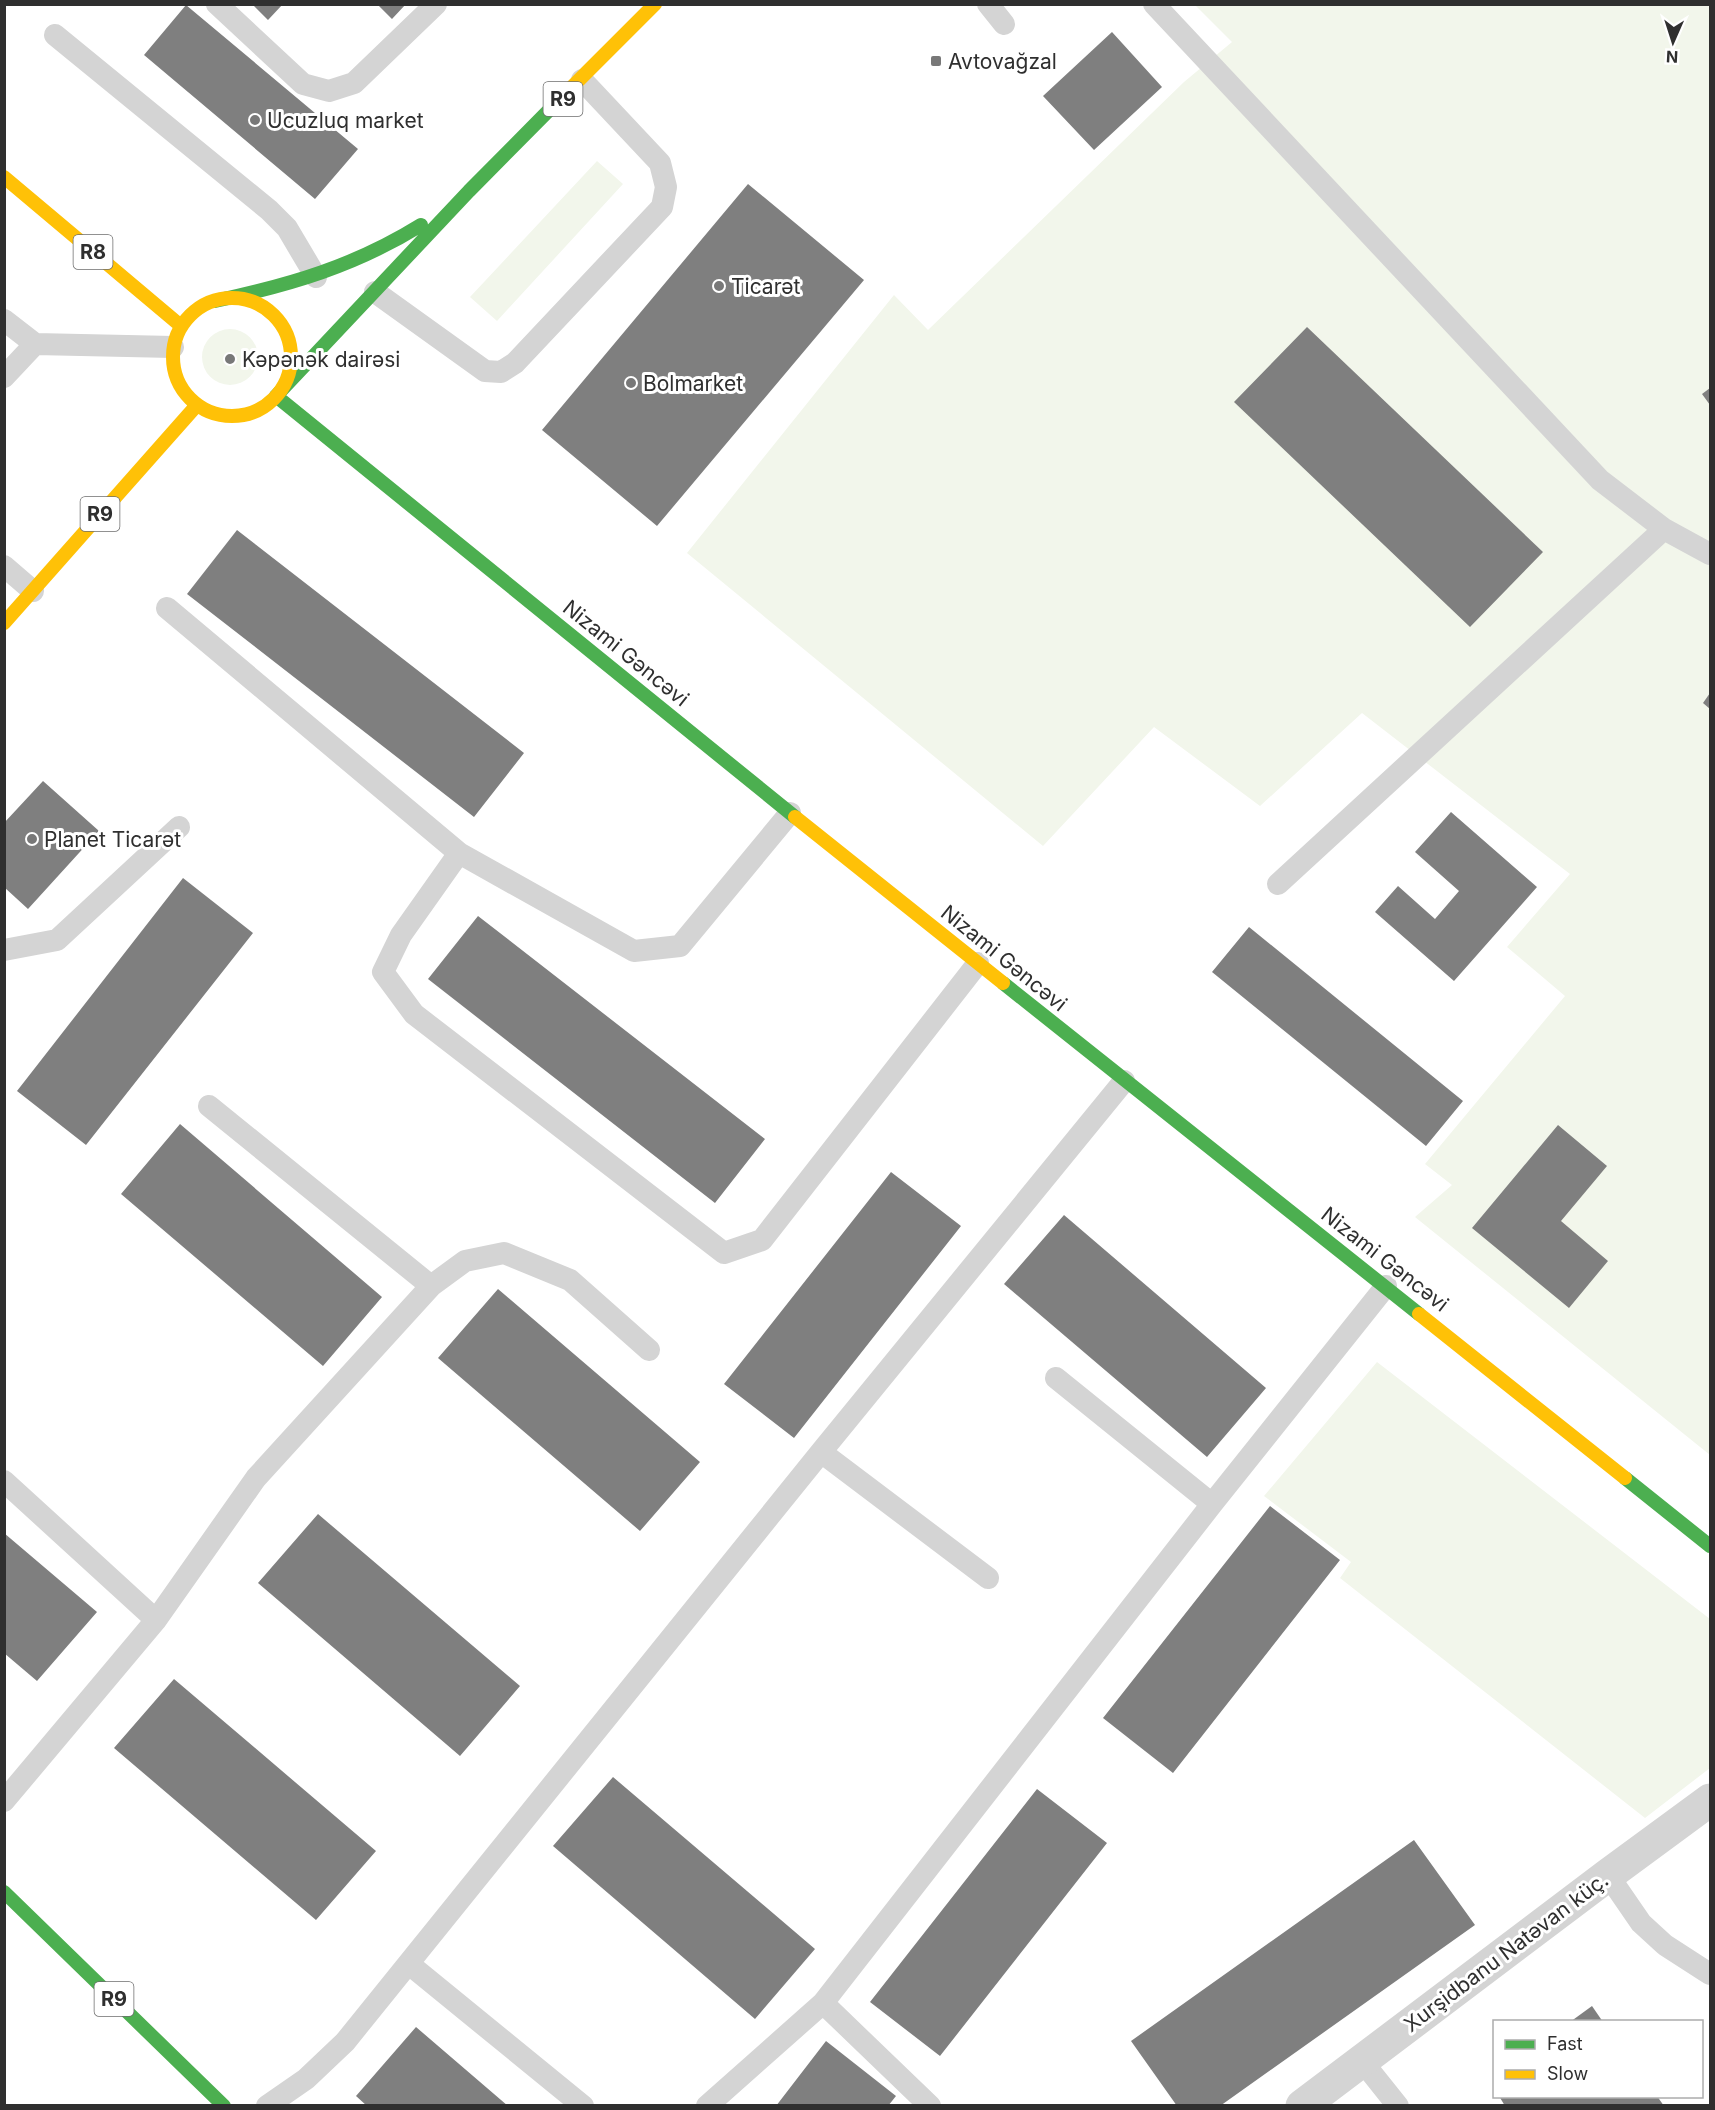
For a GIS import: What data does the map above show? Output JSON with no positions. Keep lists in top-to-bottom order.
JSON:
{
  "streets": {
    "main road": ["R9", "R8", "Nizami Gəncəvi"],
    "street": ["Xurşidbanu Natəvan küç."]
  },
  "crossings": [
    ["R9", "R8"],
    ["R9", "Nizami Gəncəvi"],
    ["R8", "Nizami Gəncəvi"]
  ],
  "places": {
    "transit": ["Avtovağzal"],
    "other": [
      "Ucuzluq market",
      "Ticarət",
      "Kəpənək dairəsi",
      "Bolmarket",
      "Planet Ticarət"
    ]
  },
  "legend": ["Fast", "Slow"],
  "north": "bottom"
}
